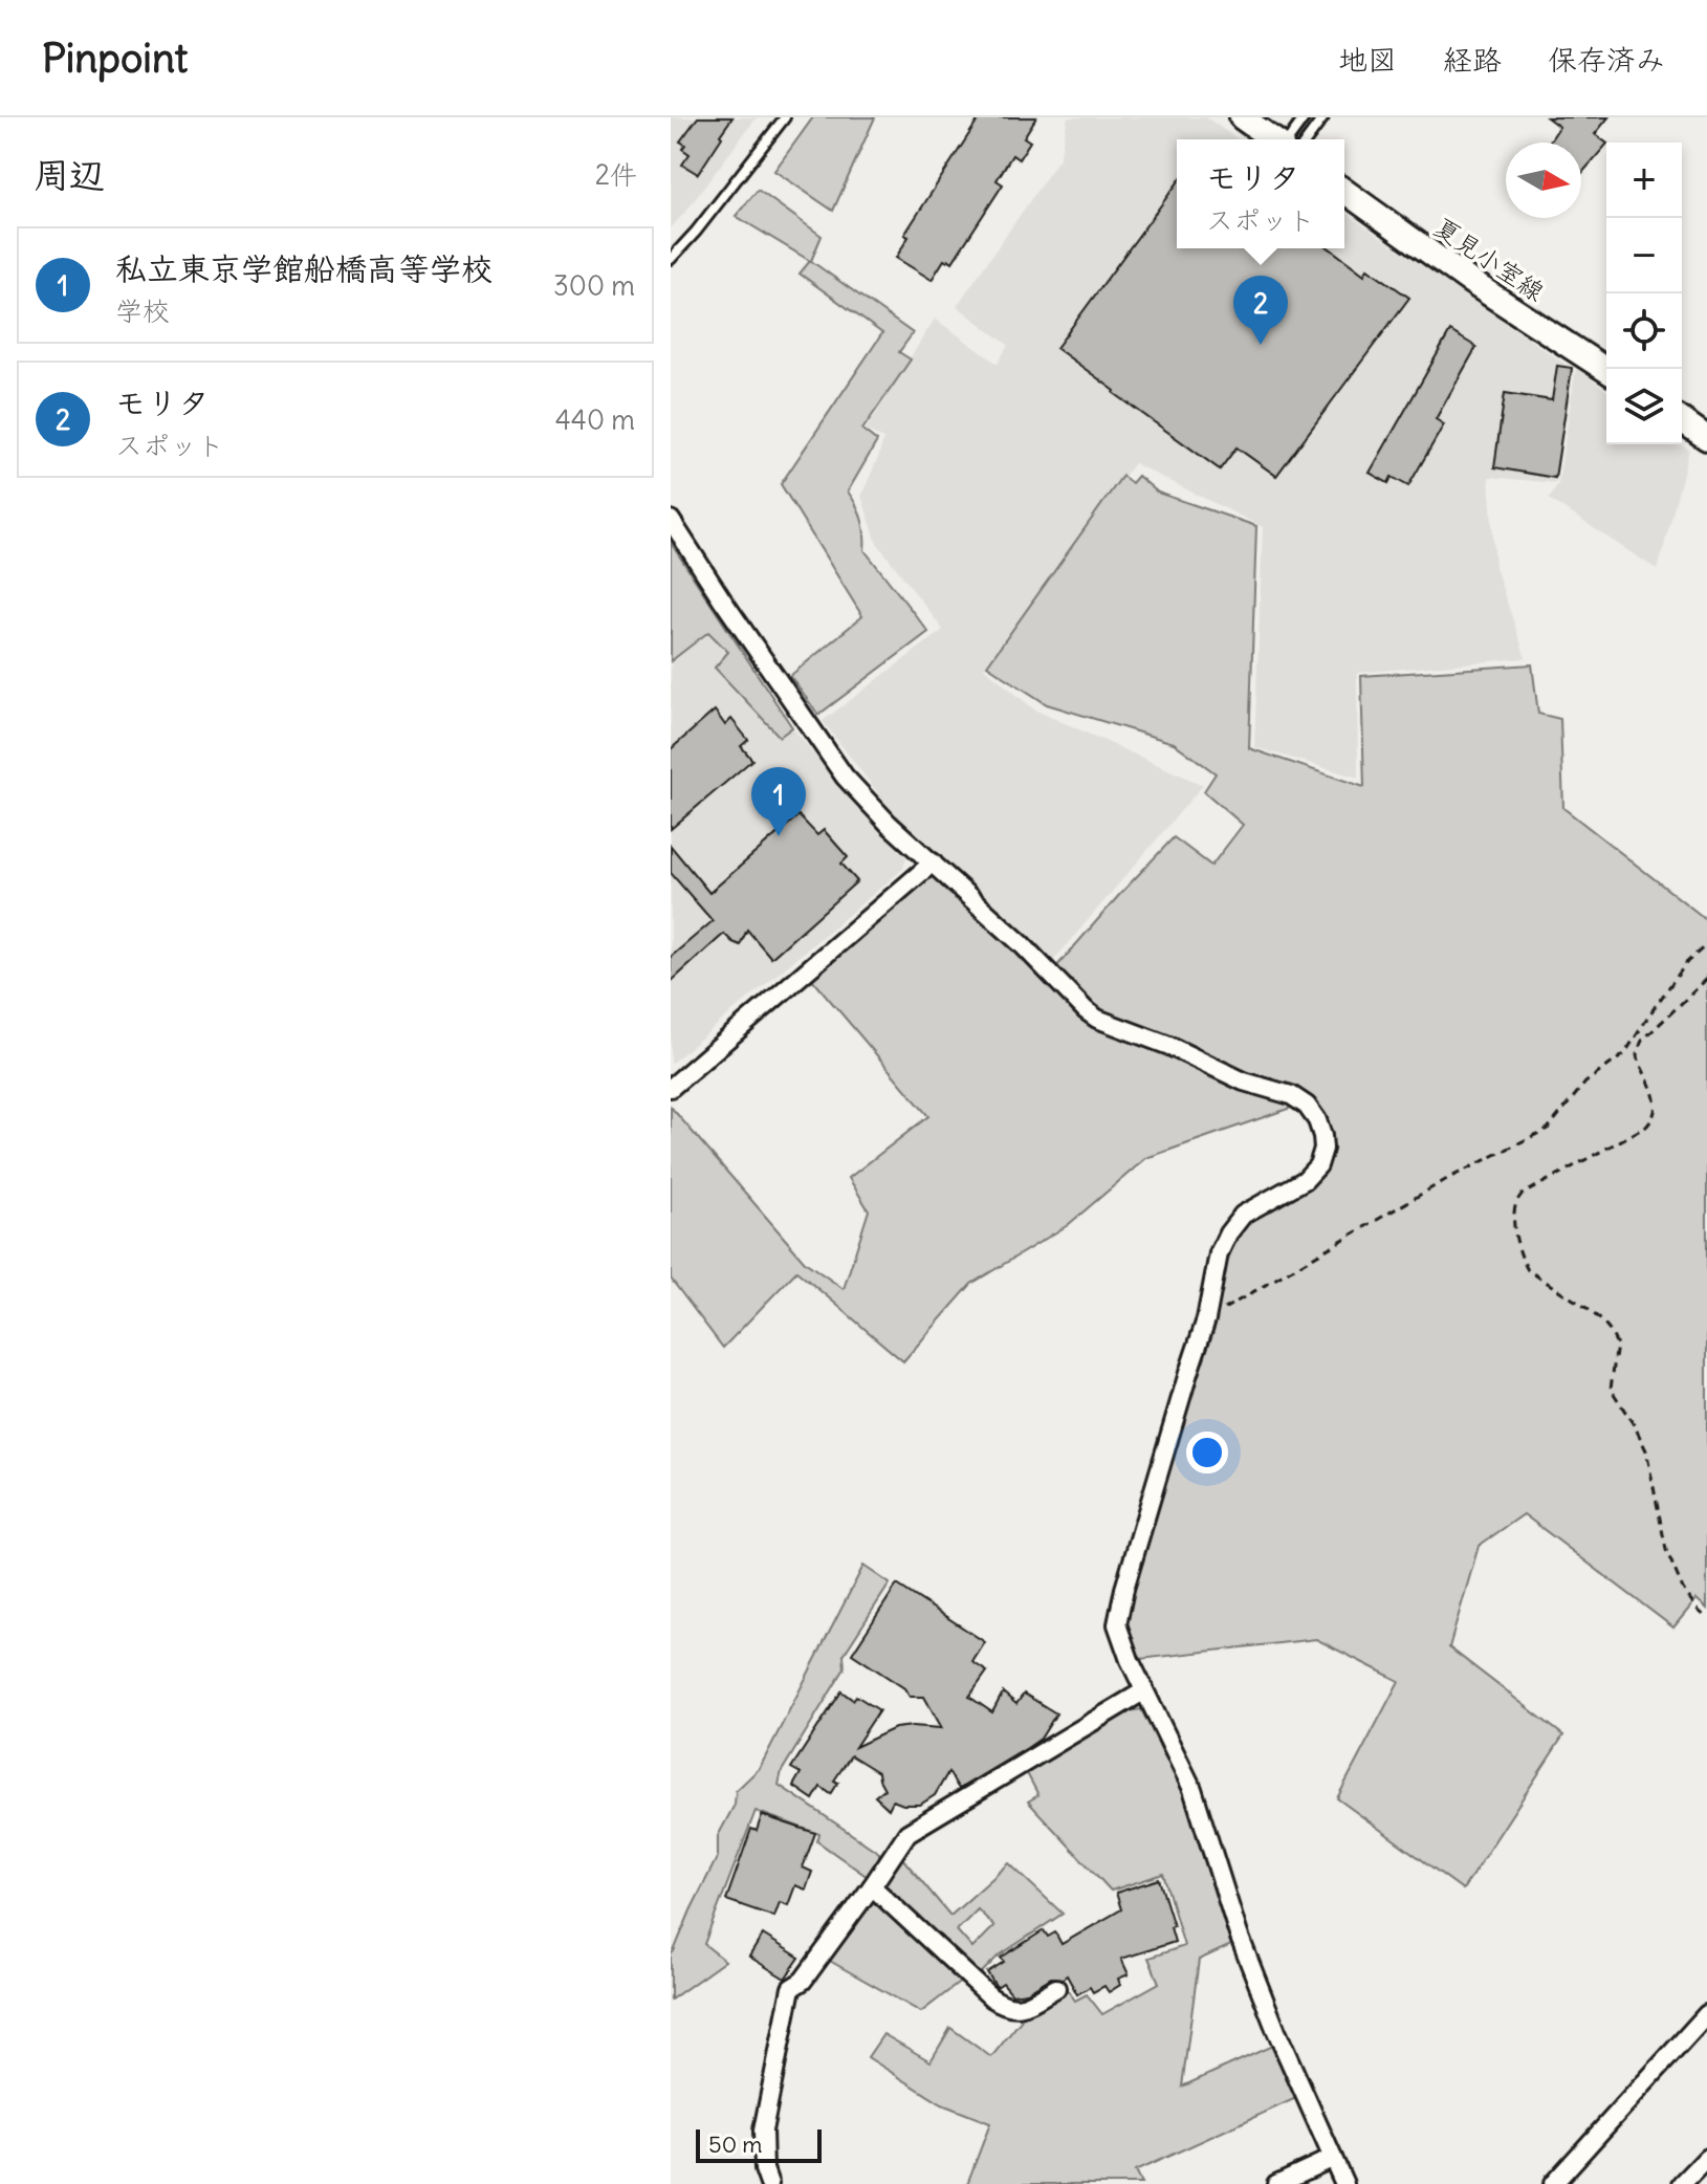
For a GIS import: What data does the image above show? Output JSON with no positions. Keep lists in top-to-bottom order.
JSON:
{
  "streets": {
    "main road": ["夏見小室線"]
  },
  "scale_bar": "50 m",
  "north": "right",
  "page": {
    "header": "Pinpoint",
    "nav": ["地図", "経路", "保存済み"],
    "heading": ["周辺", "2件"],
    "popup": ["モリタ", "スポット"],
    "map_buttons": ["+", "−"],
    "list": [
      {
        "mark": "1",
        "name": "私立東京学館船橋高等学校",
        "note": "学校",
        "value": "300 m"
      },
      {
        "mark": "2",
        "name": "モリタ",
        "note": "スポット",
        "value": "440 m"
      }
    ],
    "pins": ["2", "1"],
    "scale": "50 m"
  }
}
